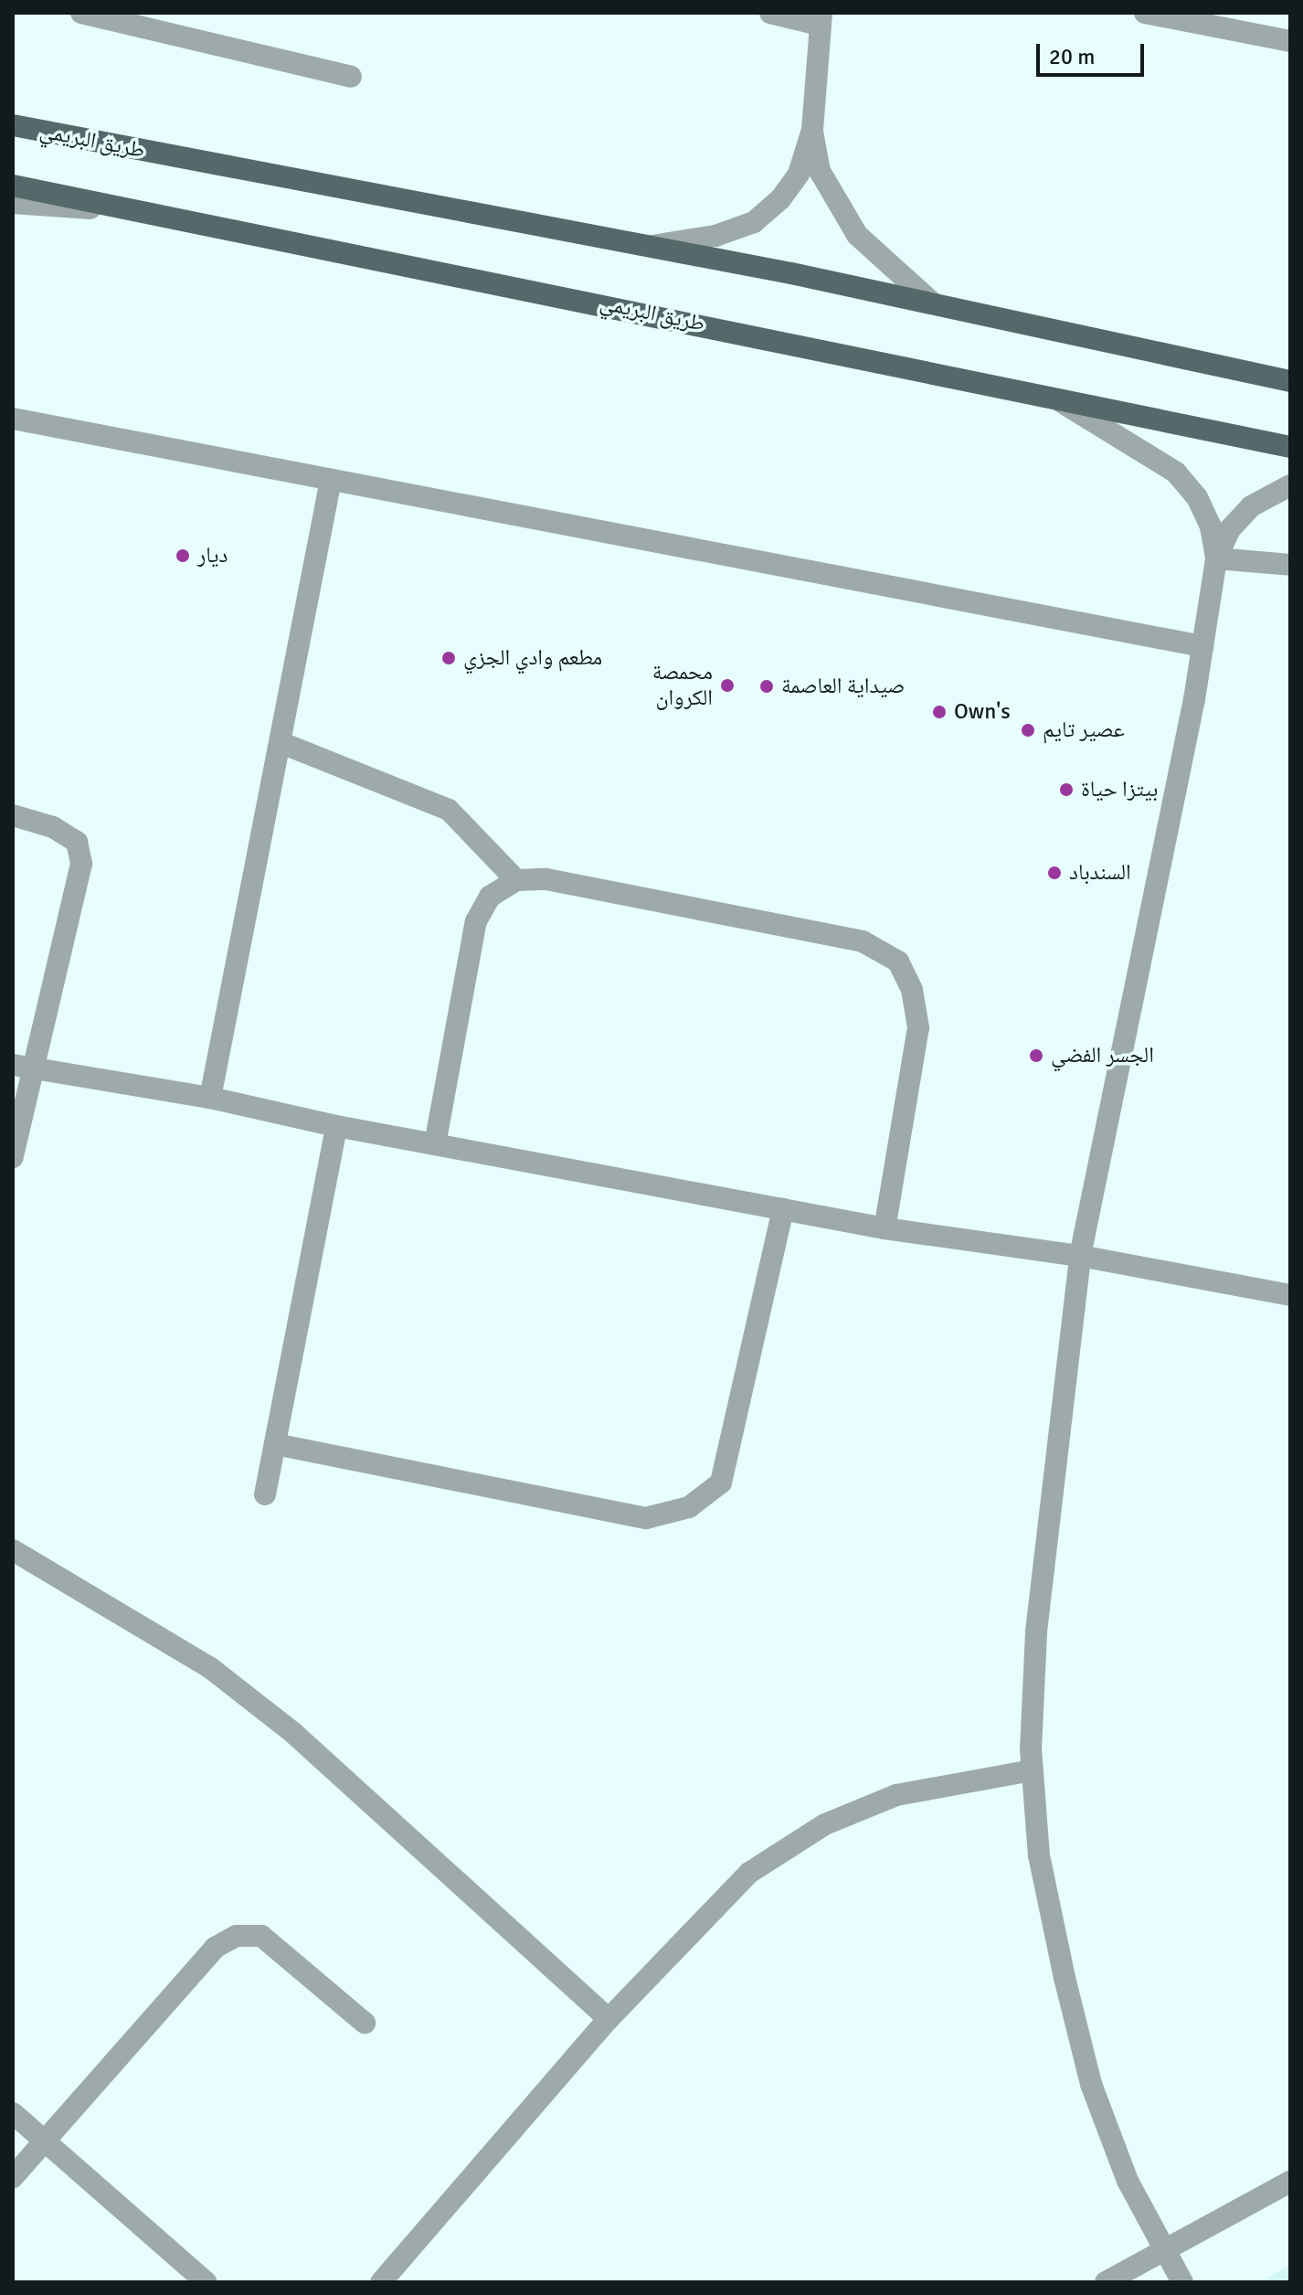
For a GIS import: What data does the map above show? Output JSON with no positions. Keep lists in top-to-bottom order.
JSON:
{
  "streets": {
    "main road": ["طريق البريمي"]
  },
  "places": [
    "ديار",
    "مطعم وادي الجزي",
    "محمصة الكروان",
    "صيداية العاصمة",
    "Own's",
    "عصير تايم",
    "بيتزا حياة",
    "السندباد",
    "الجسر الفضي"
  ],
  "scale_bar": "20 m"
}
